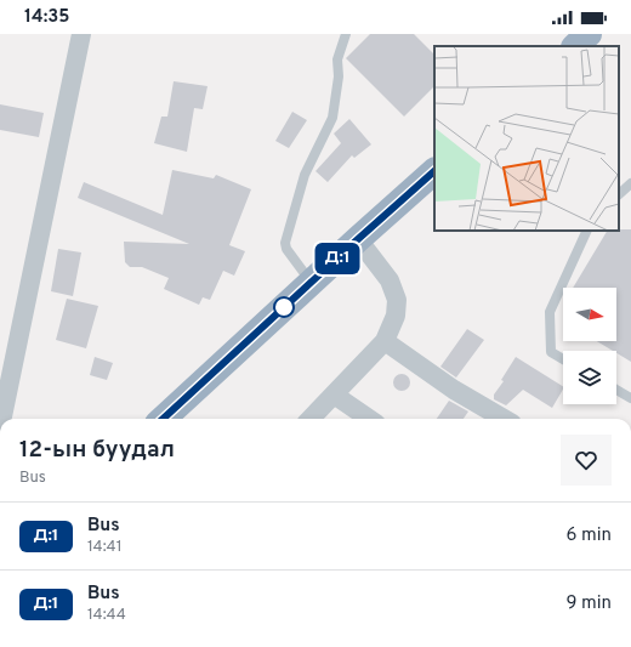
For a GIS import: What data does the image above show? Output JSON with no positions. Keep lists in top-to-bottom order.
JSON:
{
  "lines": ["bus line Д:1"],
  "north": "right",
  "page": {
    "status": "14:35",
    "on_map": "Д:1",
    "heading": ["12-ын буудал", "Bus"],
    "list": [
      {
        "mark": "Д:1",
        "name": "Bus",
        "note": "14:41",
        "value": "6 min"
      },
      {
        "mark": "Д:1",
        "name": "Bus",
        "note": "14:44",
        "value": "9 min"
      }
    ]
  }
}
